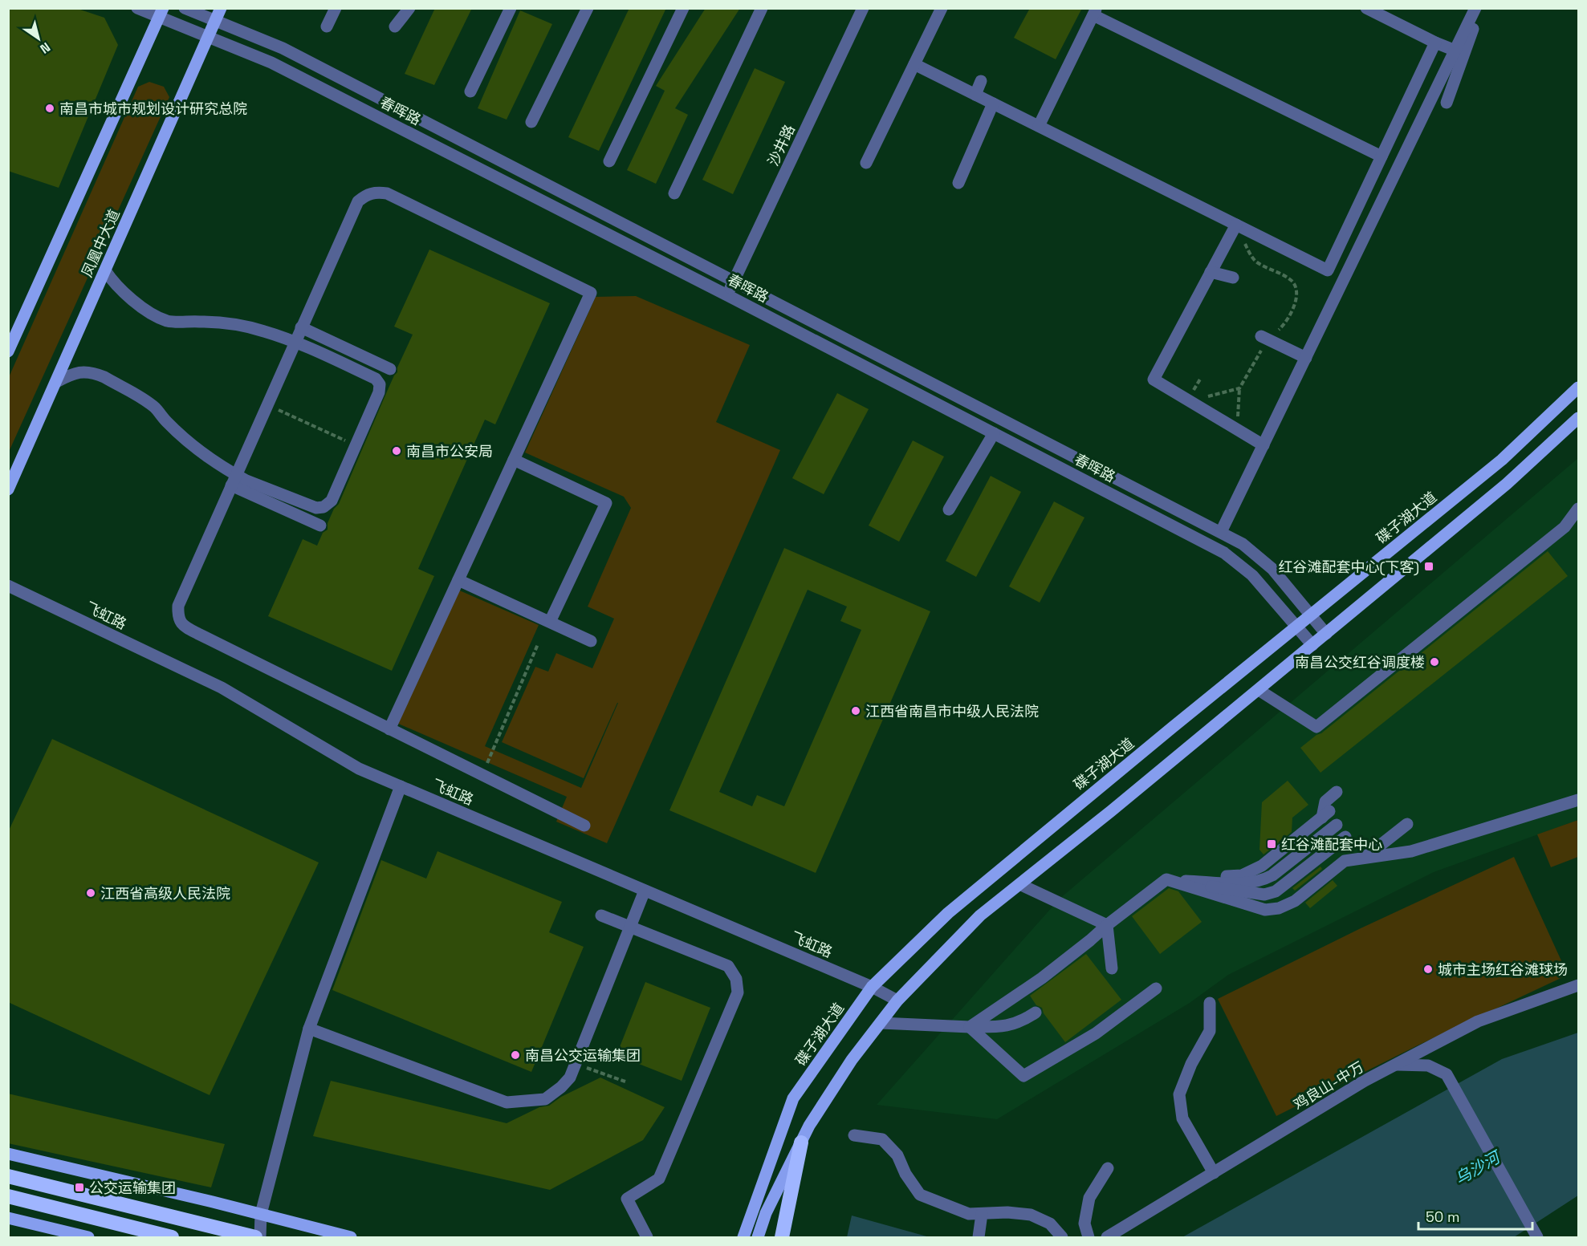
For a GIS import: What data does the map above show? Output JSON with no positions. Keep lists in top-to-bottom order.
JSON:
{
  "streets": {
    "main road": ["凤凰中大道", "碟子湖大道"],
    "street": [
      "春晖路",
      "沙井路",
      "飞虹路",
      "鸡良山-中万"
    ]
  },
  "crossings": [
    ["春晖路", "沙井路"],
    ["春晖路", "凤凰中大道"],
    ["春晖路", "碟子湖大道"],
    ["碟子湖大道", "飞虹路"]
  ],
  "water": ["乌沙河"],
  "places": {
    "other": [
      "南昌市城市规划设计研究总院",
      "南昌市公安局",
      "南昌公交红谷调度楼",
      "江西省南昌市中级人民法院",
      "江西省高级人民法院",
      "城市主场红谷滩球场",
      "南昌公交运输集团"
    ],
    "transit": ["红谷滩配套中心(下客)", "红谷滩配套中心", "公交运输集团"]
  },
  "scale_bar": "50 m",
  "north": "bottom right"
}
